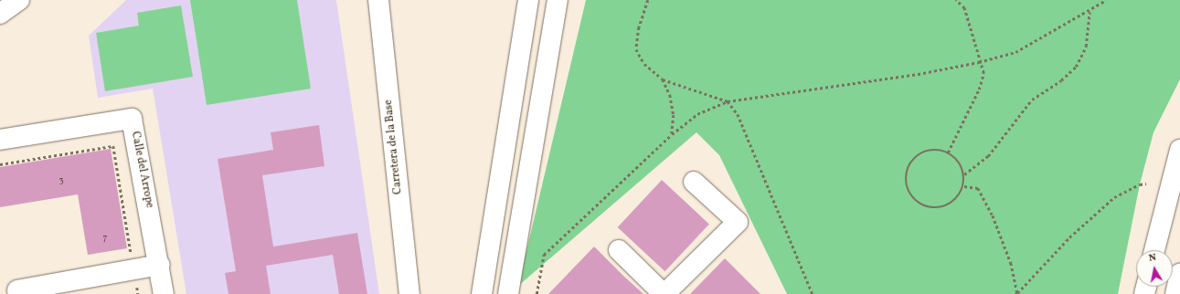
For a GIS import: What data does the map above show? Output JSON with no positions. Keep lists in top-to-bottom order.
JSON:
{
  "streets": {
    "main road": ["Carretera de la Base", "Calle del Arrope"]
  },
  "house_numbers": ["3", "7"],
  "north": "top"
}
